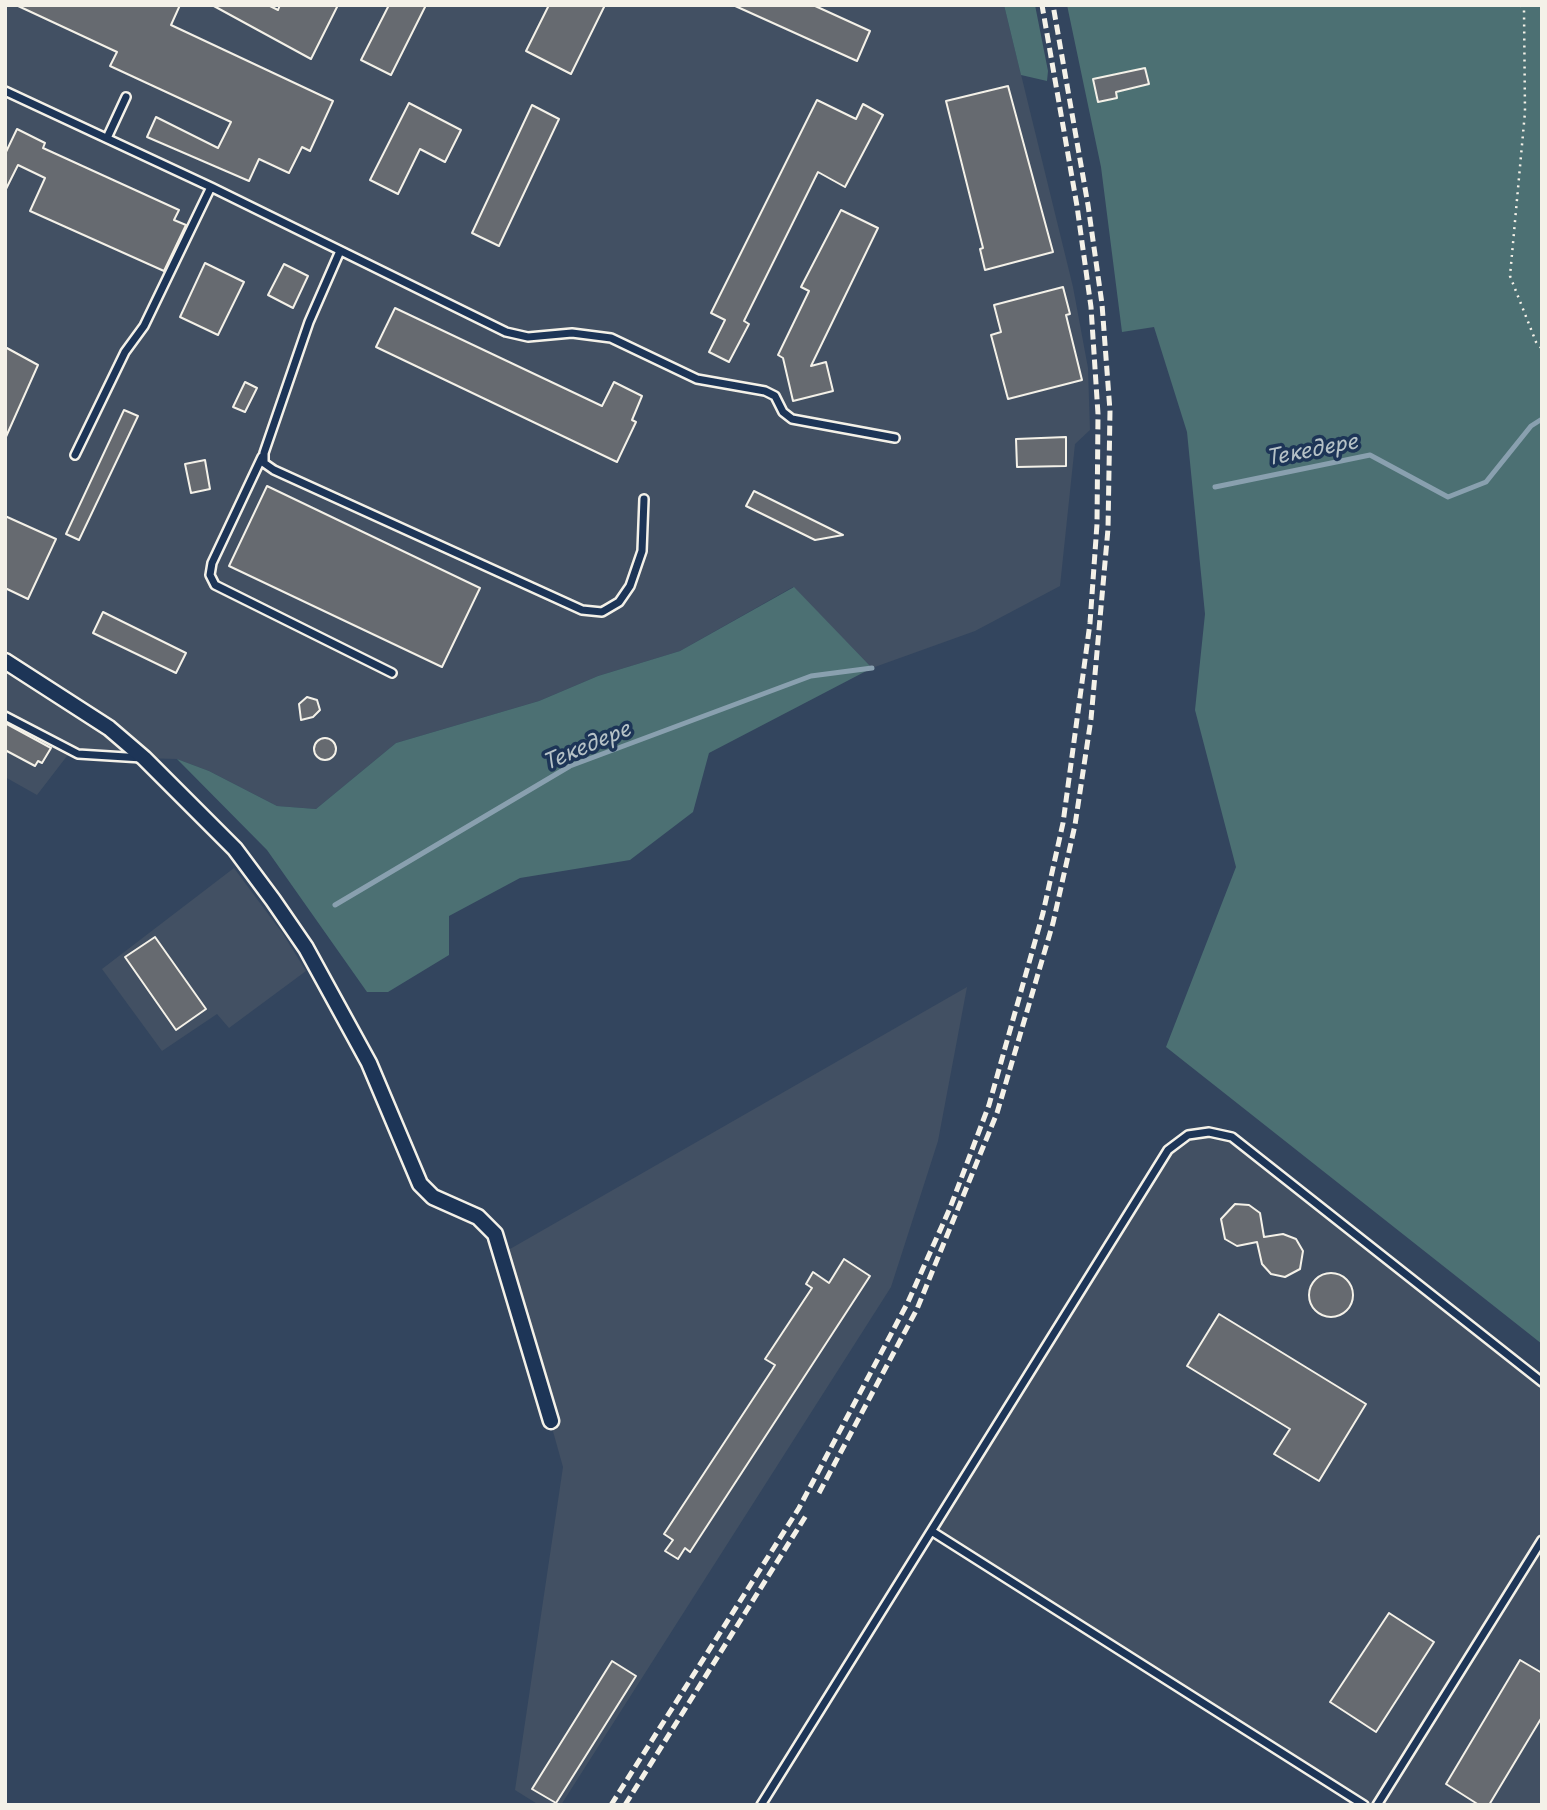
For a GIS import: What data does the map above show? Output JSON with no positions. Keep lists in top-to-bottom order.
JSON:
{
  "water": ["Текедере"]
}
